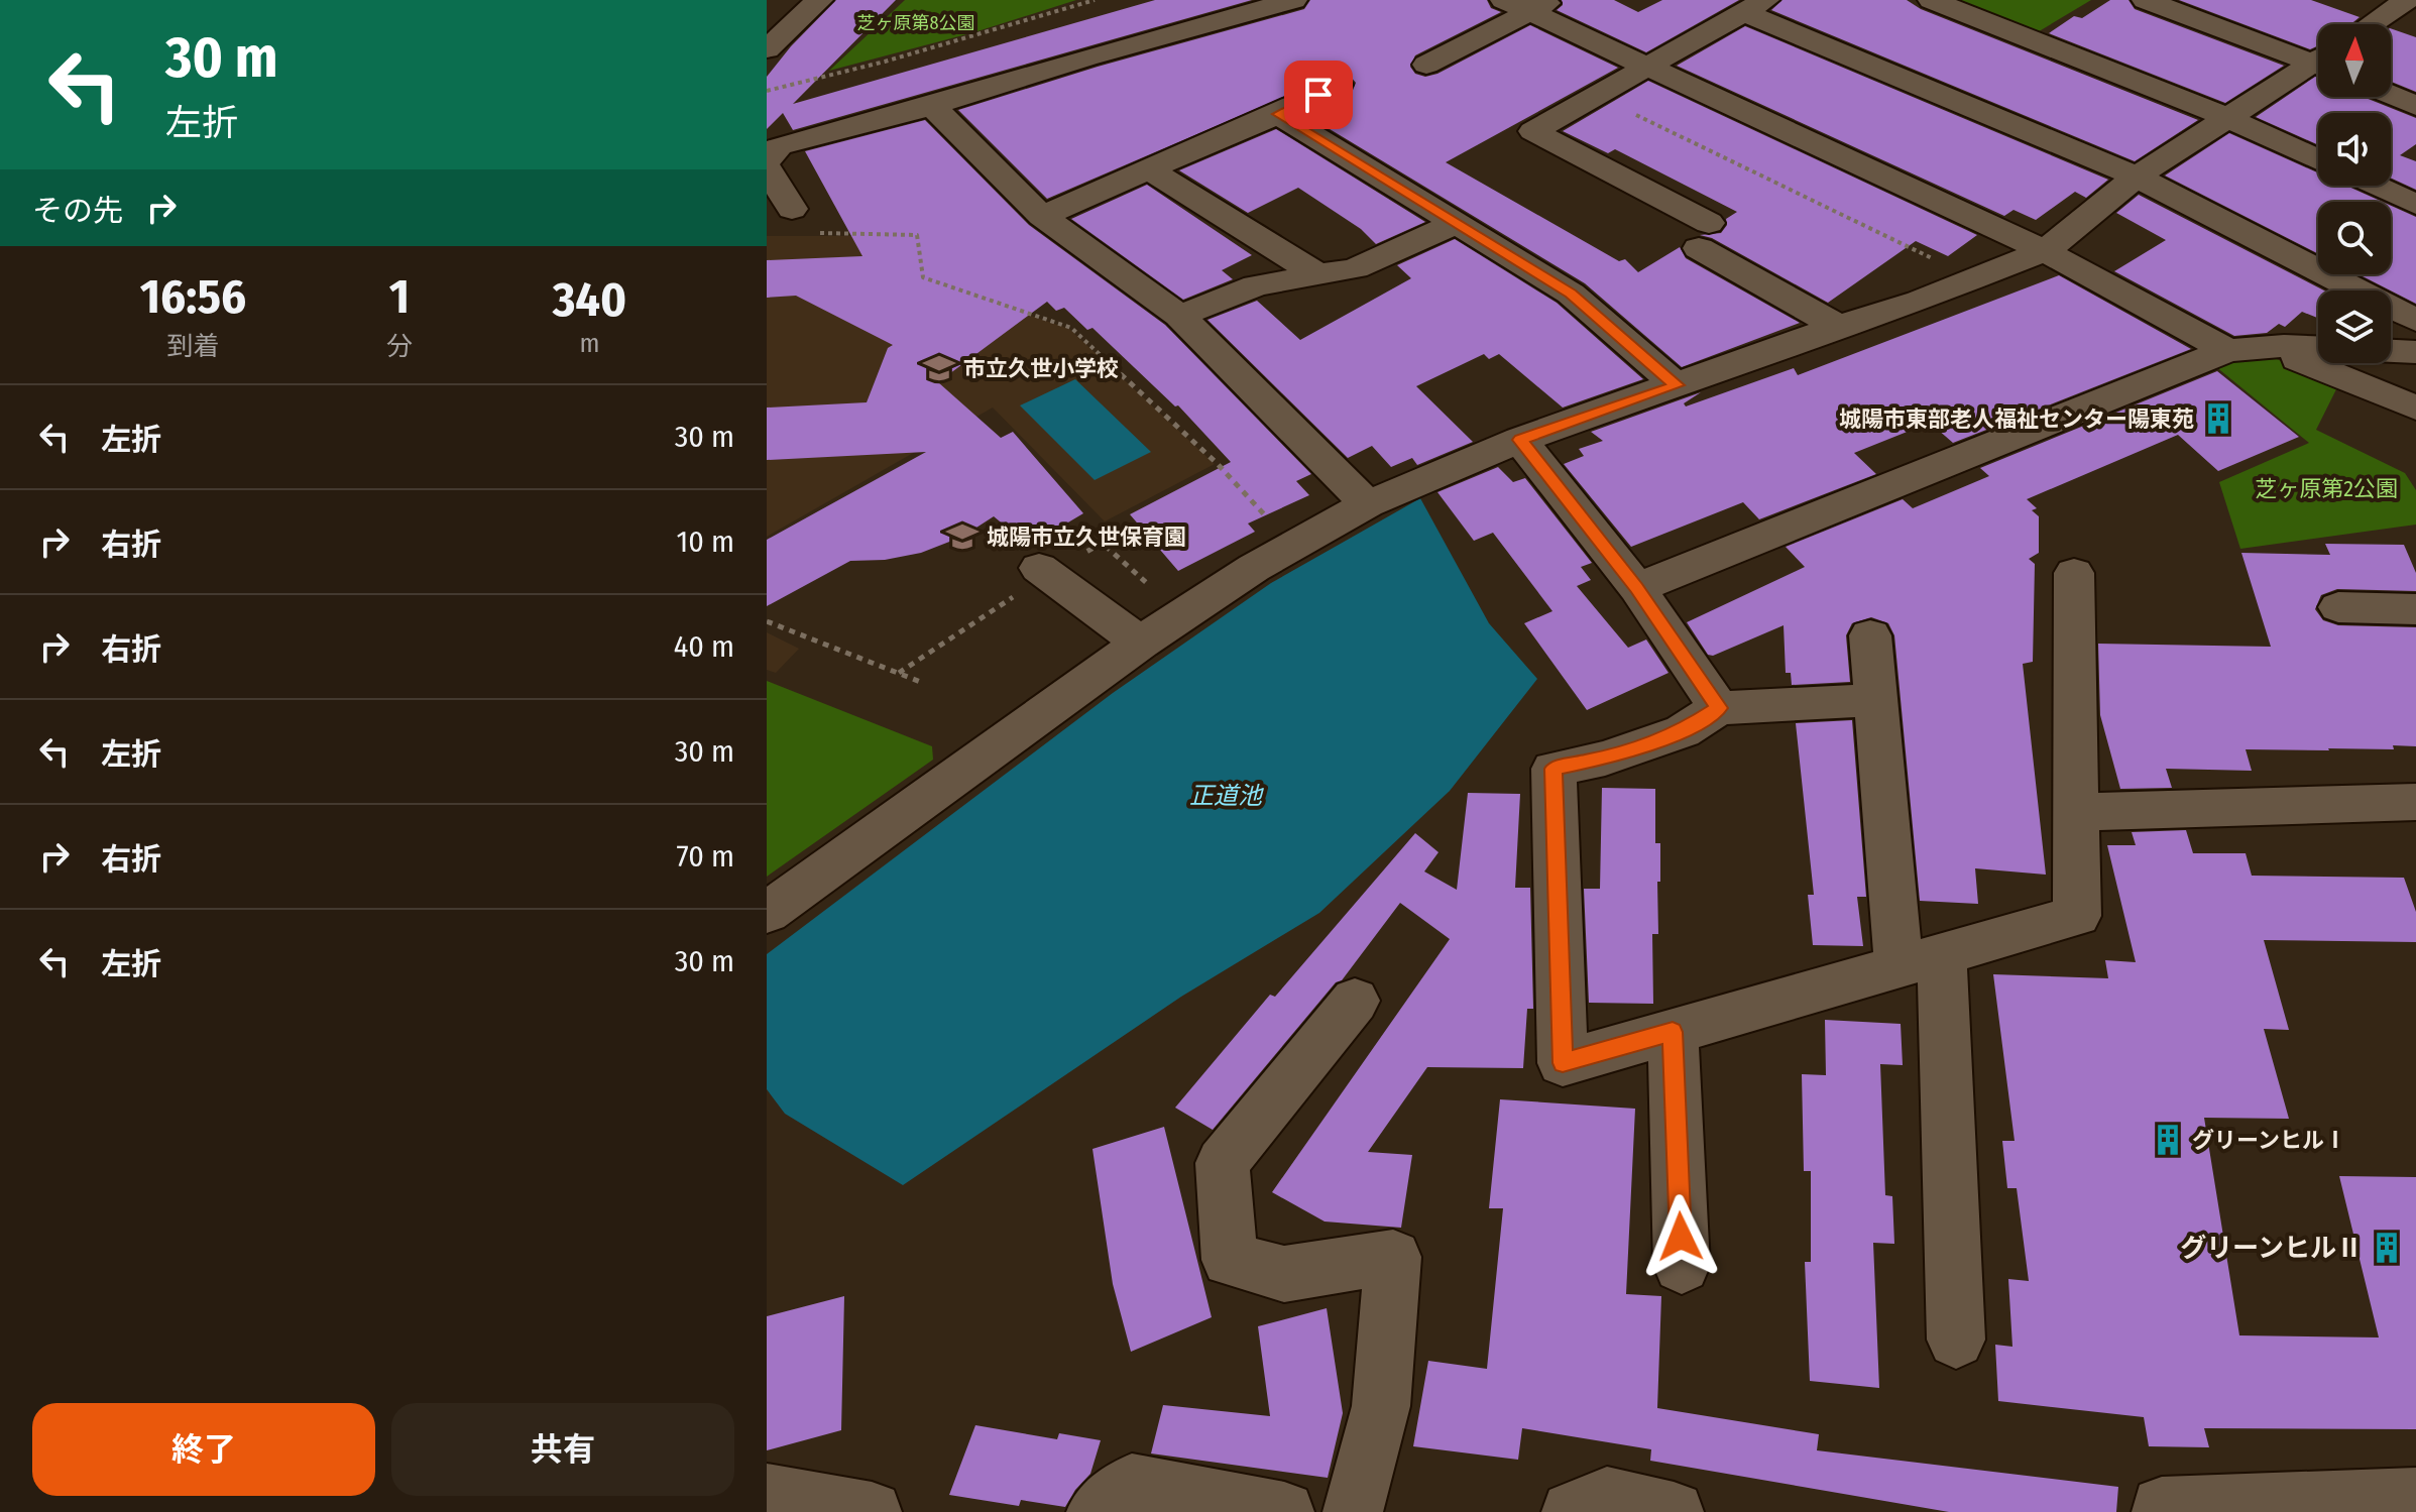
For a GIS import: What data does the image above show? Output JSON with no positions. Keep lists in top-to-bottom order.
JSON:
{
  "water": ["正道池"],
  "parks": ["芝ヶ原第8公園", "芝ヶ原第2公園"],
  "places": {
    "school or university": ["市立久世小学校", "城陽市立久世保育園"],
    "building": ["城陽市東部老人福祉センター陽東苑", "グリーンヒルⅠ", "グリーンヒルⅡ"]
  },
  "north": "top",
  "page": {
    "turn": ["30 m", "左折"],
    "then": "その先",
    "eta": [
      "16:56",
      "到着",
      "1",
      "分",
      "340",
      "m"
    ],
    "list": [
      {
        "name": "左折",
        "value": "30 m"
      },
      {
        "name": "右折",
        "value": "10 m"
      },
      {
        "name": "右折",
        "value": "40 m"
      },
      {
        "name": "左折",
        "value": "30 m"
      },
      {
        "name": "右折",
        "value": "70 m"
      },
      {
        "name": "左折",
        "value": "30 m"
      }
    ],
    "buttons": ["終了", "共有"]
  }
}
